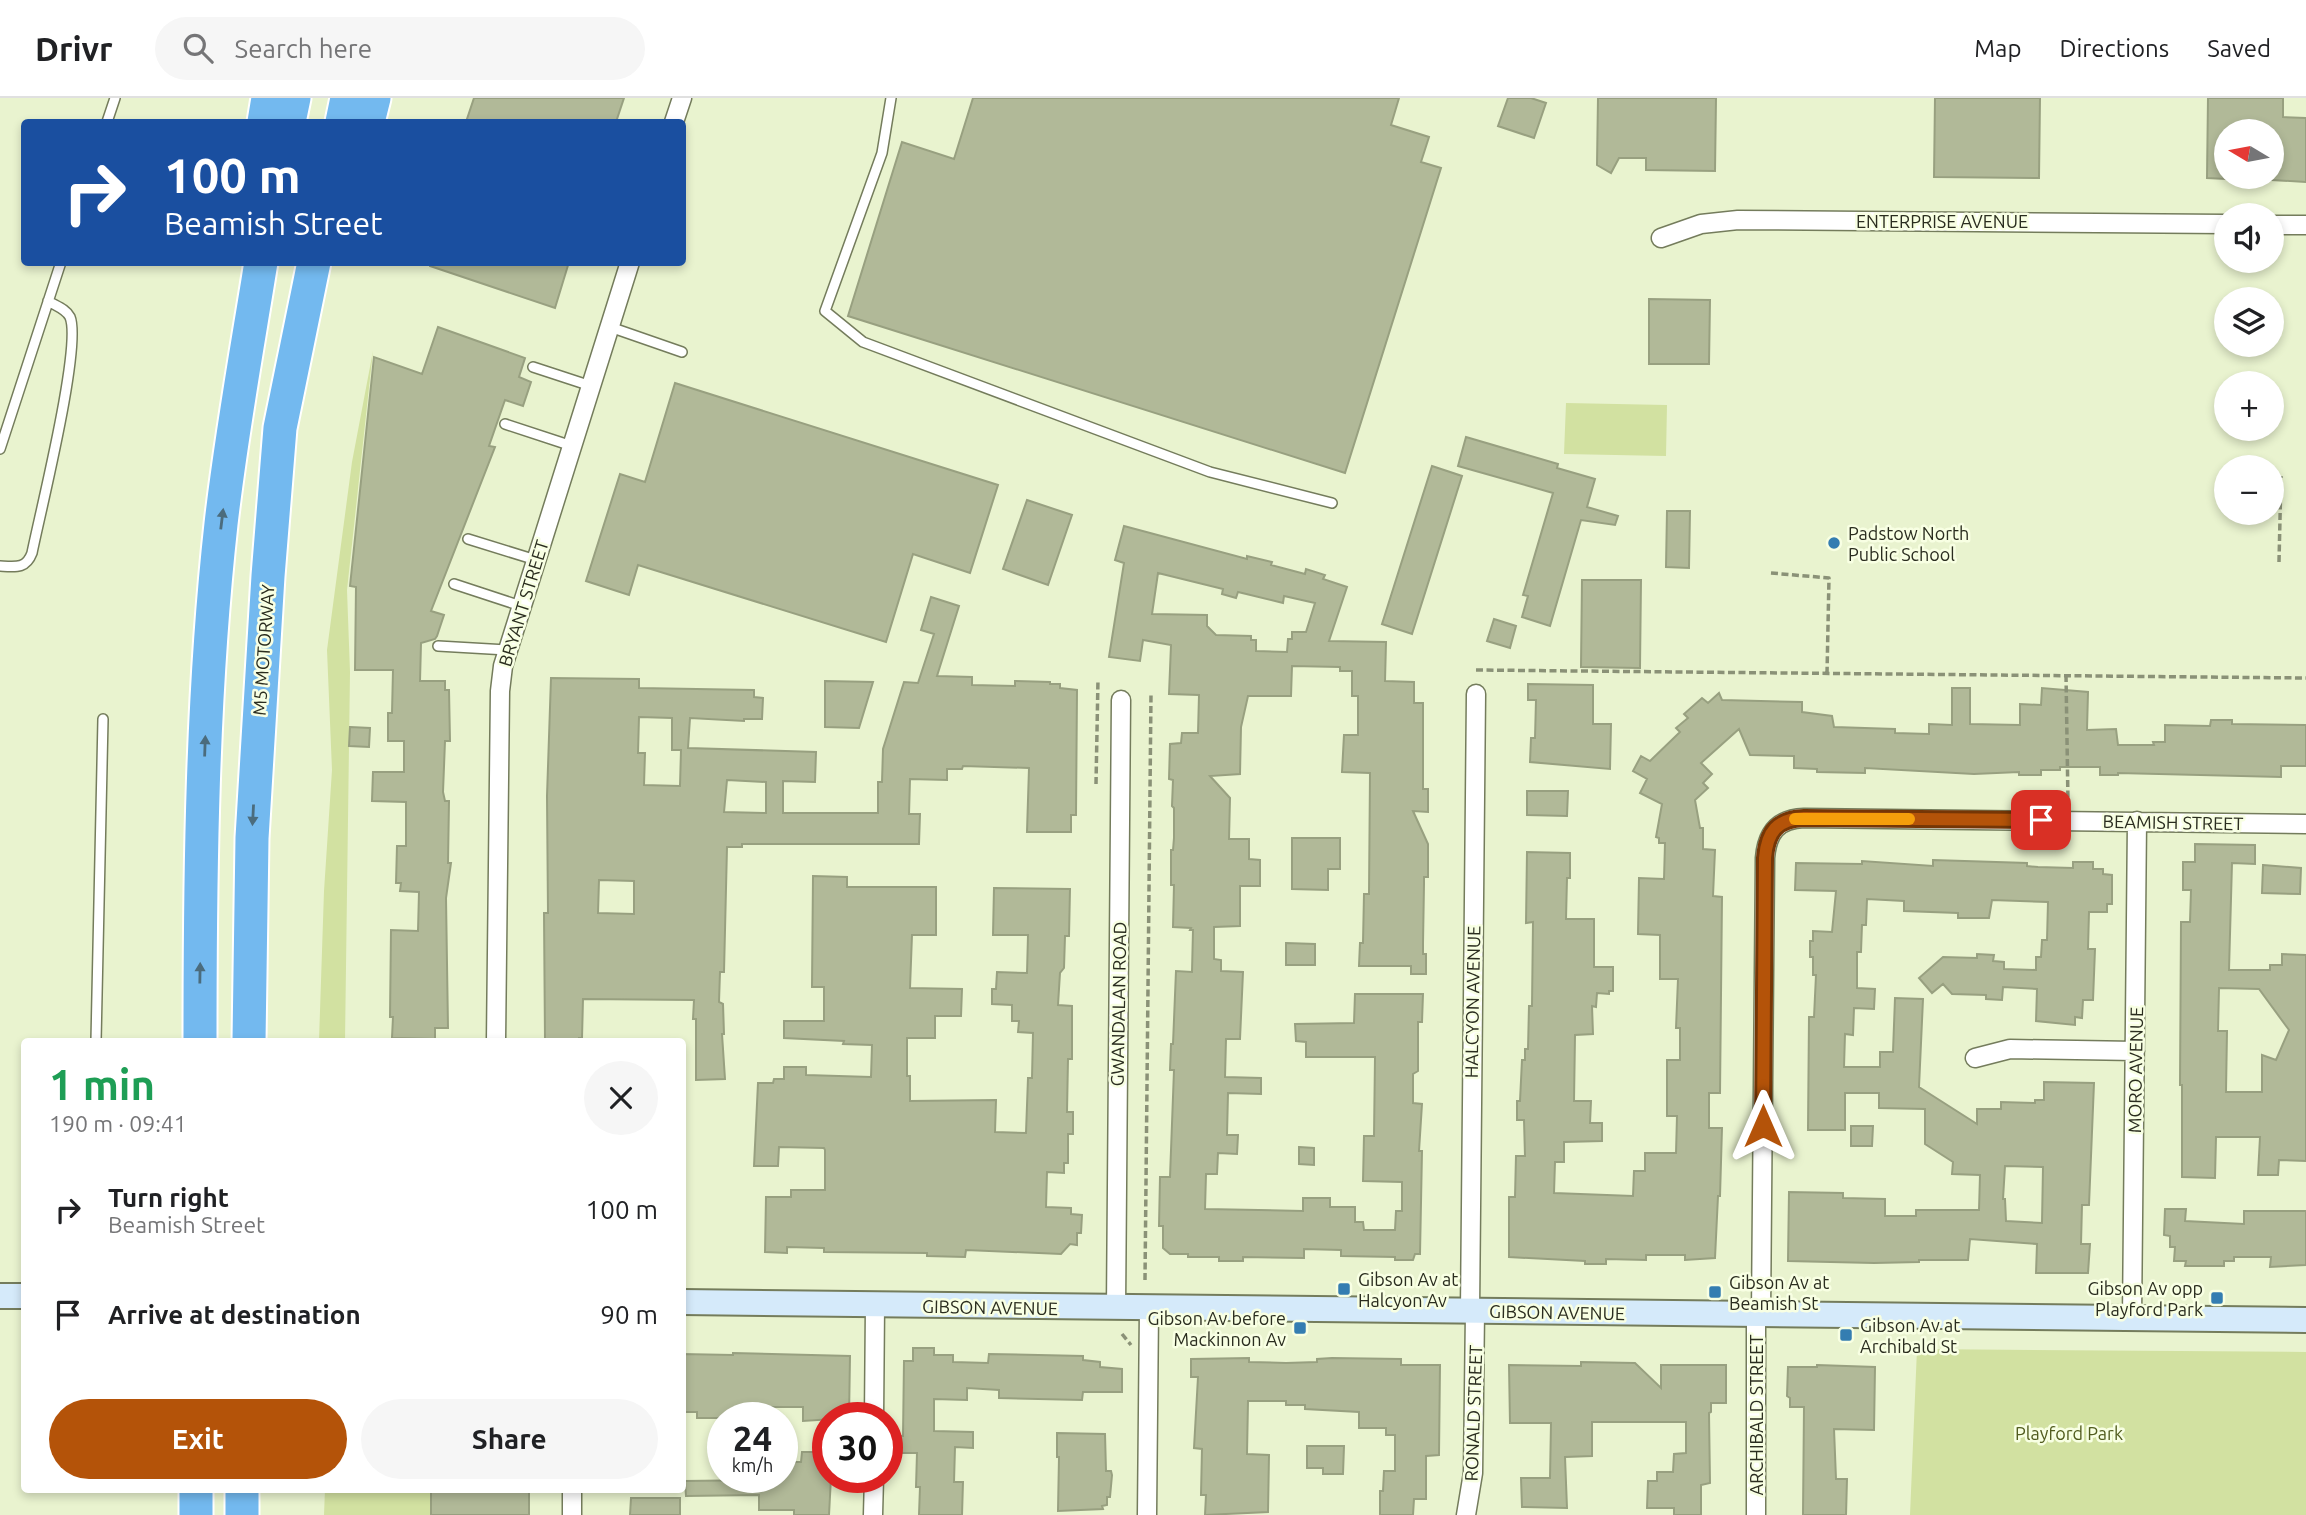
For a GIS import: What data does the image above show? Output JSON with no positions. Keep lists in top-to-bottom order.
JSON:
{
  "streets": {
    "highway": ["M5 MOTORWAY"],
    "main road": ["GIBSON AVENUE"],
    "street": [
      "ENTERPRISE AVENUE",
      "BRYANT STREET",
      "BEAMISH STREET",
      "HALCYON AVENUE",
      "GWANDALAN ROAD",
      "MORO AVENUE",
      "RONALD STREET",
      "ARCHIBALD STREET"
    ]
  },
  "crossings": [
    ["BEAMISH STREET", "MORO AVENUE"],
    ["BEAMISH STREET", "GIBSON AVENUE"],
    ["BEAMISH STREET", "ARCHIBALD STREET"],
    ["HALCYON AVENUE", "GIBSON AVENUE"],
    ["HALCYON AVENUE", "RONALD STREET"],
    ["GWANDALAN ROAD", "GIBSON AVENUE"],
    ["MORO AVENUE", "GIBSON AVENUE"],
    ["GIBSON AVENUE", "RONALD STREET"],
    ["GIBSON AVENUE", "ARCHIBALD STREET"]
  ],
  "parks": ["Playford Park"],
  "places": {
    "other": ["Padstow North Public School"],
    "transit": [
      "Gibson Av at Halcyon Av",
      "Gibson Av at Beamish St",
      "Gibson Av opp Playford Park",
      "Gibson Av before Mackinnon Av",
      "Gibson Av at Archibald St"
    ]
  },
  "north": "left",
  "page": {
    "header": "Drivr",
    "search": "Search here",
    "nav": ["Map", "Directions", "Saved"],
    "map_buttons": ["+", "−"],
    "turn": ["100 m", "Beamish Street"],
    "heading": ["1 min", "190 m · 09:41"],
    "list": [
      {
        "name": "Turn right",
        "note": "Beamish Street",
        "value": "100 m"
      },
      {
        "name": "Arrive at destination",
        "value": "90 m"
      }
    ],
    "buttons": ["Exit", "Share"],
    "speed": "24 km/h",
    "limit": "30"
  }
}
